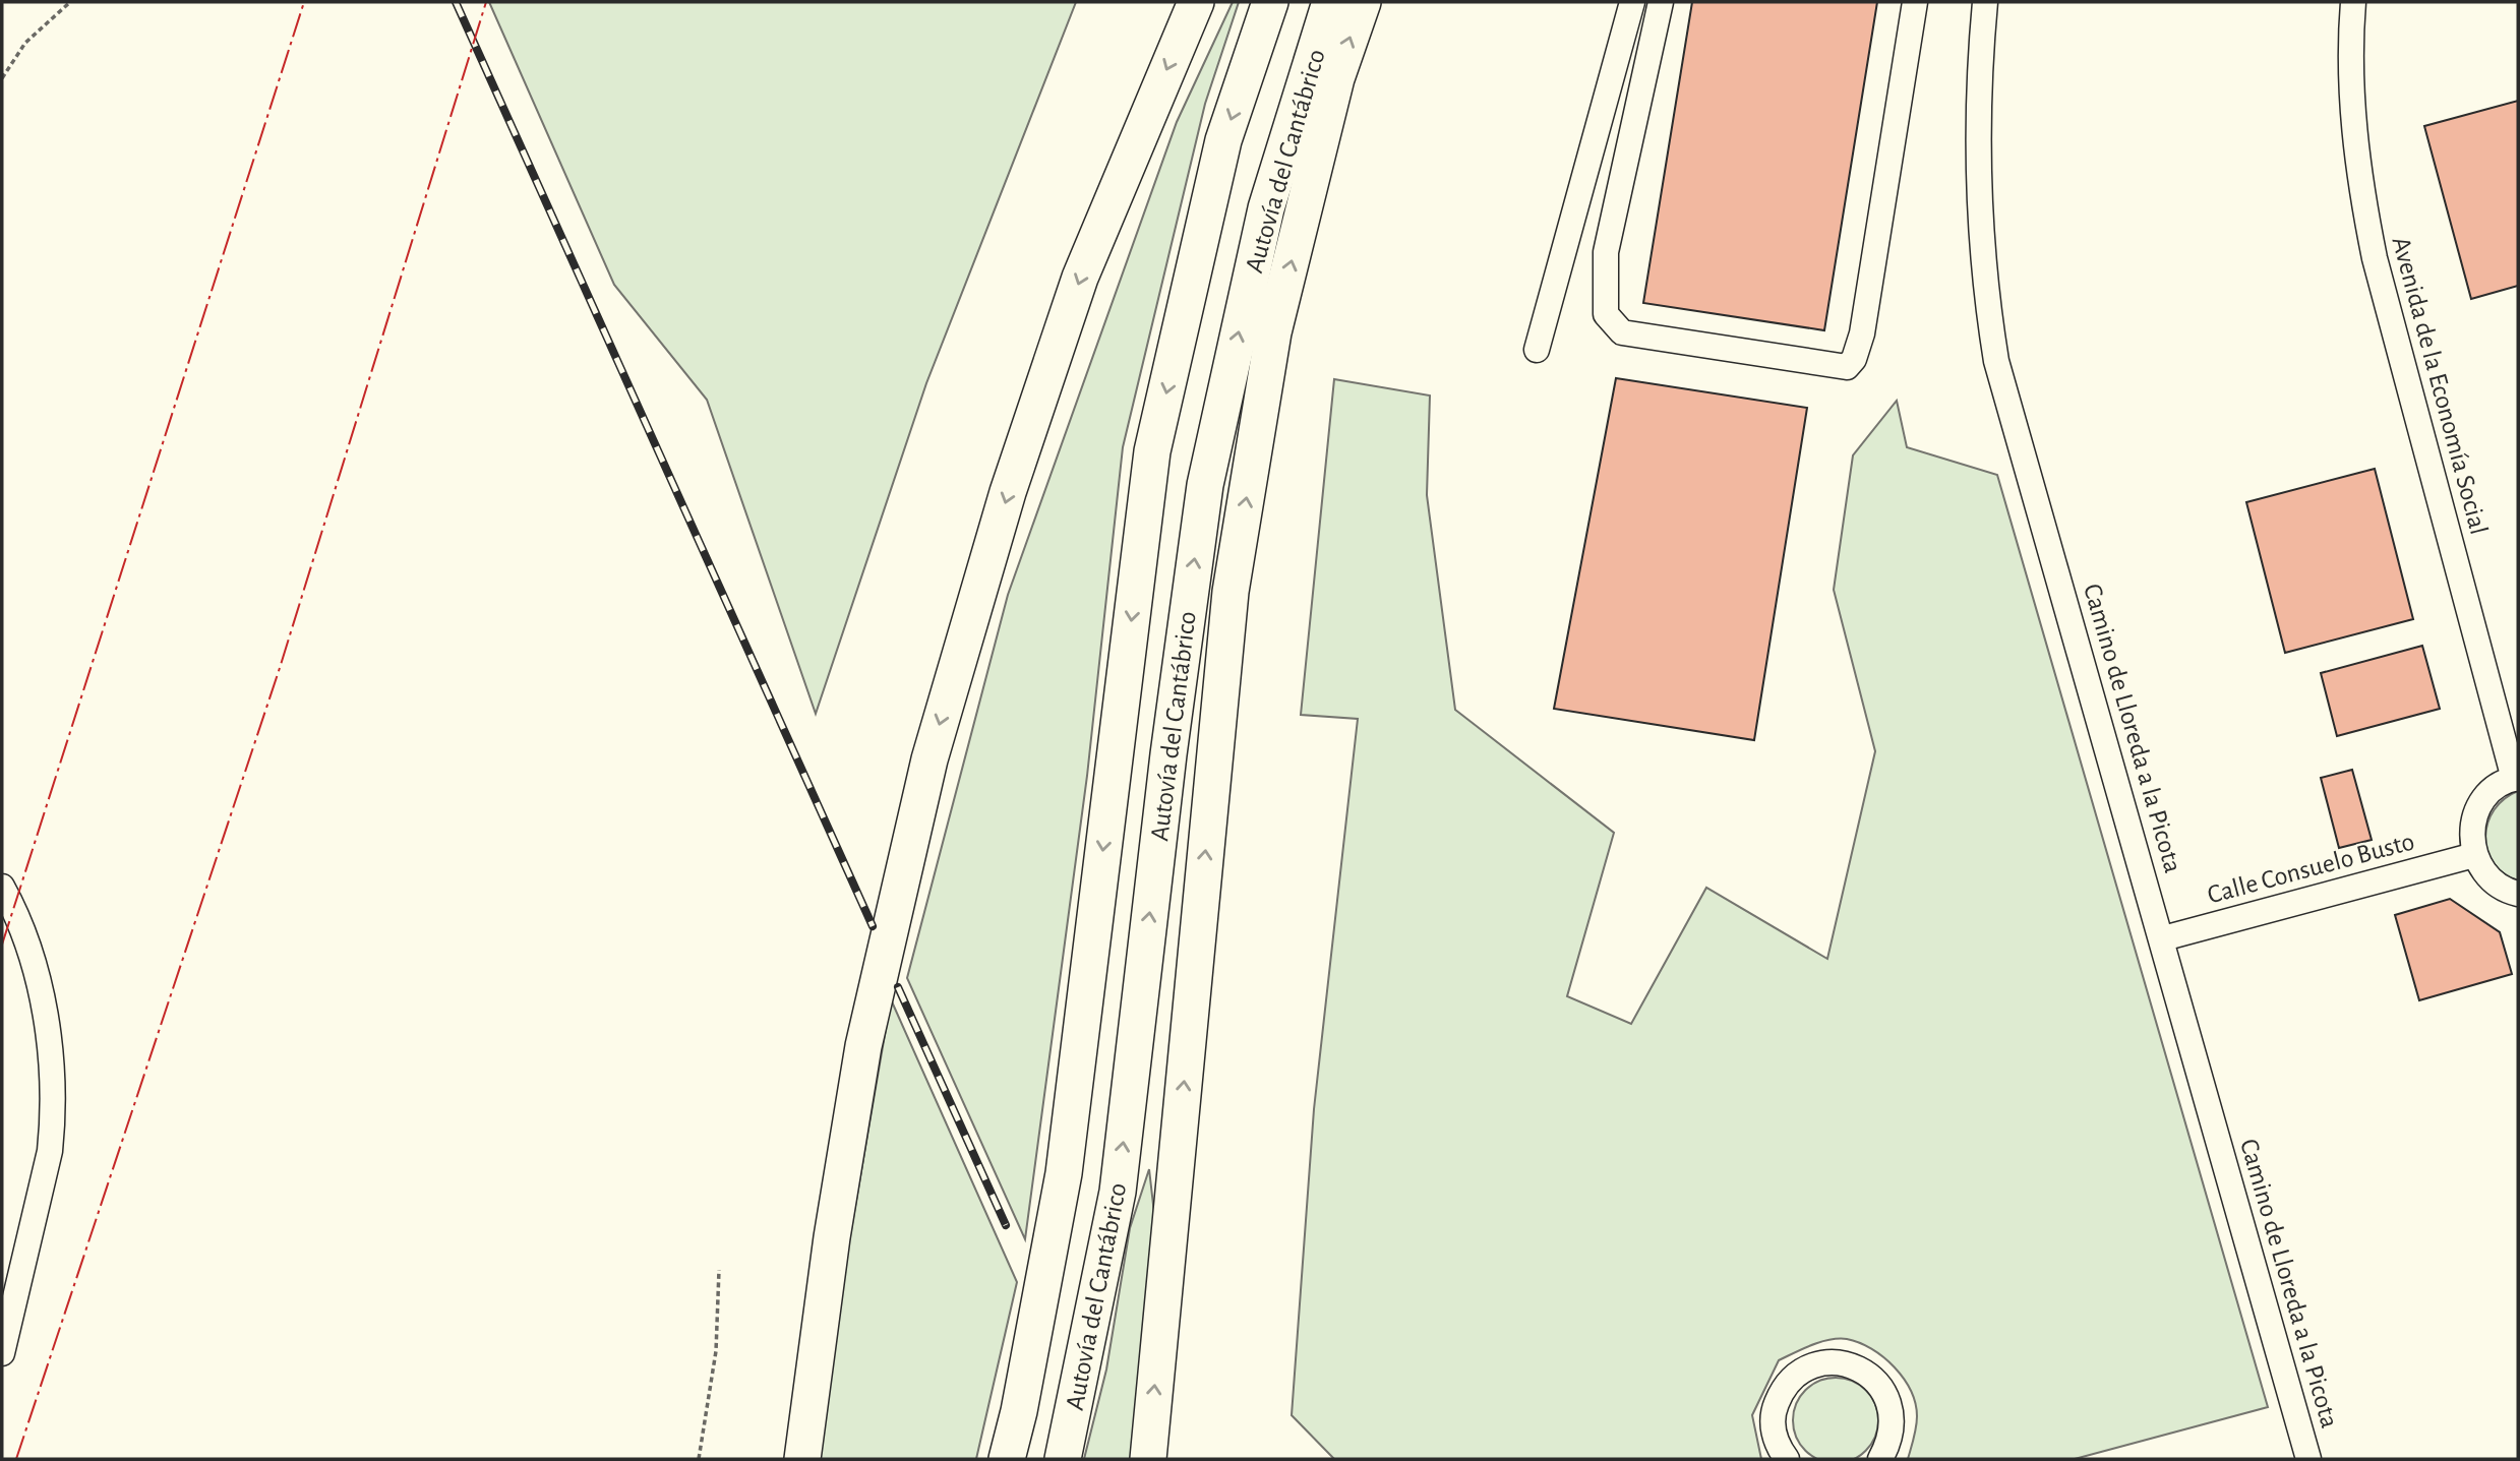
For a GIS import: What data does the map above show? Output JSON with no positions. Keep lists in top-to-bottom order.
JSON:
{
  "streets": {
    "highway": ["Autovía del Cantábrico"],
    "street": ["Avenida de la Economía Social", "Camino de Lloreda a la Picota", "Calle Consuelo Busto"]
  },
  "crossings": [
    ["Camino de Lloreda a la Picota", "Calle Consuelo Busto"]
  ]
}
